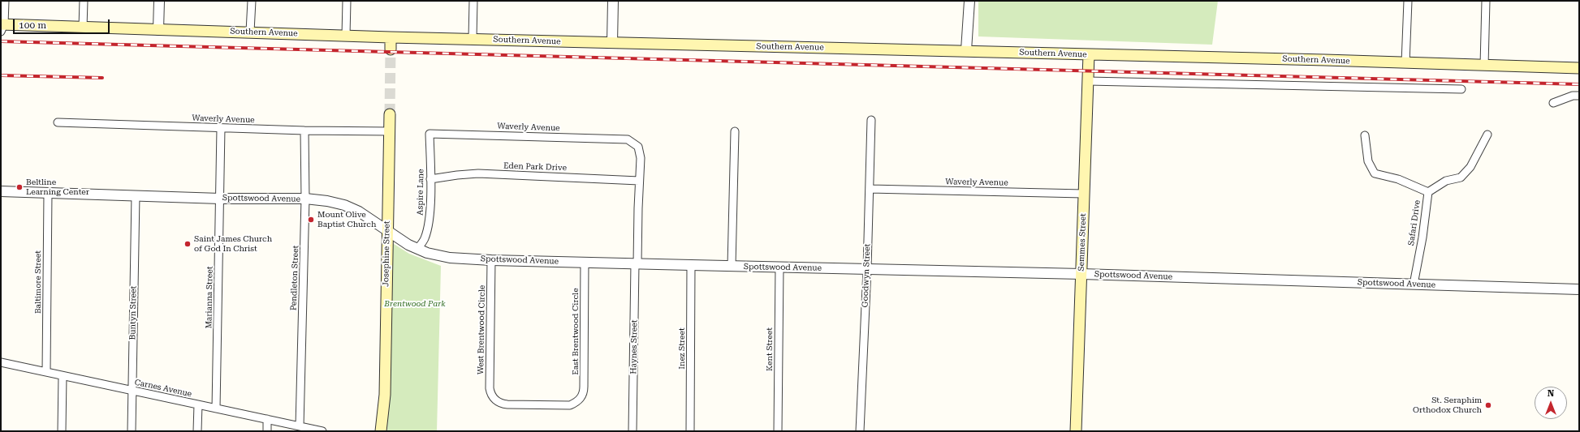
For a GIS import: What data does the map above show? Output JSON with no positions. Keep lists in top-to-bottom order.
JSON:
{
  "streets": {
    "main road": ["Southern Avenue", "Semmes Street", "Josephine Street"],
    "street": [
      "Waverly Avenue",
      "Eden Park Drive",
      "Aspire Lane",
      "Spottswood Avenue",
      "Safari Drive",
      "Goodwyn Street",
      "Pendleton Street",
      "Baltimore Street",
      "Marianna Street",
      "Buntyn Street",
      "West Brentwood Circle",
      "East Brentwood Circle",
      "Haynes Street",
      "Inez Street",
      "Kent Street",
      "Carnes Avenue"
    ]
  },
  "crossings": [
    ["Southern Avenue", "Semmes Street"],
    ["Waverly Avenue", "Aspire Lane"],
    ["Waverly Avenue", "Semmes Street"],
    ["Waverly Avenue", "Josephine Street"],
    ["Waverly Avenue", "Goodwyn Street"],
    ["Waverly Avenue", "Pendleton Street"],
    ["Waverly Avenue", "Marianna Street"],
    ["Waverly Avenue", "Haynes Street"],
    ["Eden Park Drive", "Aspire Lane"],
    ["Eden Park Drive", "Haynes Street"],
    ["Aspire Lane", "Spottswood Avenue"],
    ["Spottswood Avenue", "Safari Drive"],
    ["Spottswood Avenue", "Semmes Street"],
    ["Spottswood Avenue", "Josephine Street"],
    ["Spottswood Avenue", "Goodwyn Street"],
    ["Spottswood Avenue", "Pendleton Street"],
    ["Spottswood Avenue", "Baltimore Street"],
    ["Spottswood Avenue", "Marianna Street"],
    ["Spottswood Avenue", "Buntyn Street"],
    ["Spottswood Avenue", "West Brentwood Circle"],
    ["Spottswood Avenue", "East Brentwood Circle"],
    ["Spottswood Avenue", "Haynes Street"],
    ["Spottswood Avenue", "Inez Street"],
    ["Spottswood Avenue", "Kent Street"],
    ["Pendleton Street", "Carnes Avenue"],
    ["Baltimore Street", "Carnes Avenue"],
    ["Marianna Street", "Carnes Avenue"],
    ["Buntyn Street", "Carnes Avenue"],
    ["West Brentwood Circle", "East Brentwood Circle"]
  ],
  "parks": ["Brentwood Park"],
  "places": [
    "Beltline Learning Center",
    "Mount Olive Baptist Church",
    "Saint James Church of God In Christ",
    "St. Seraphim Orthodox Church"
  ],
  "scale_bar": "100 m",
  "north": "top"
}
